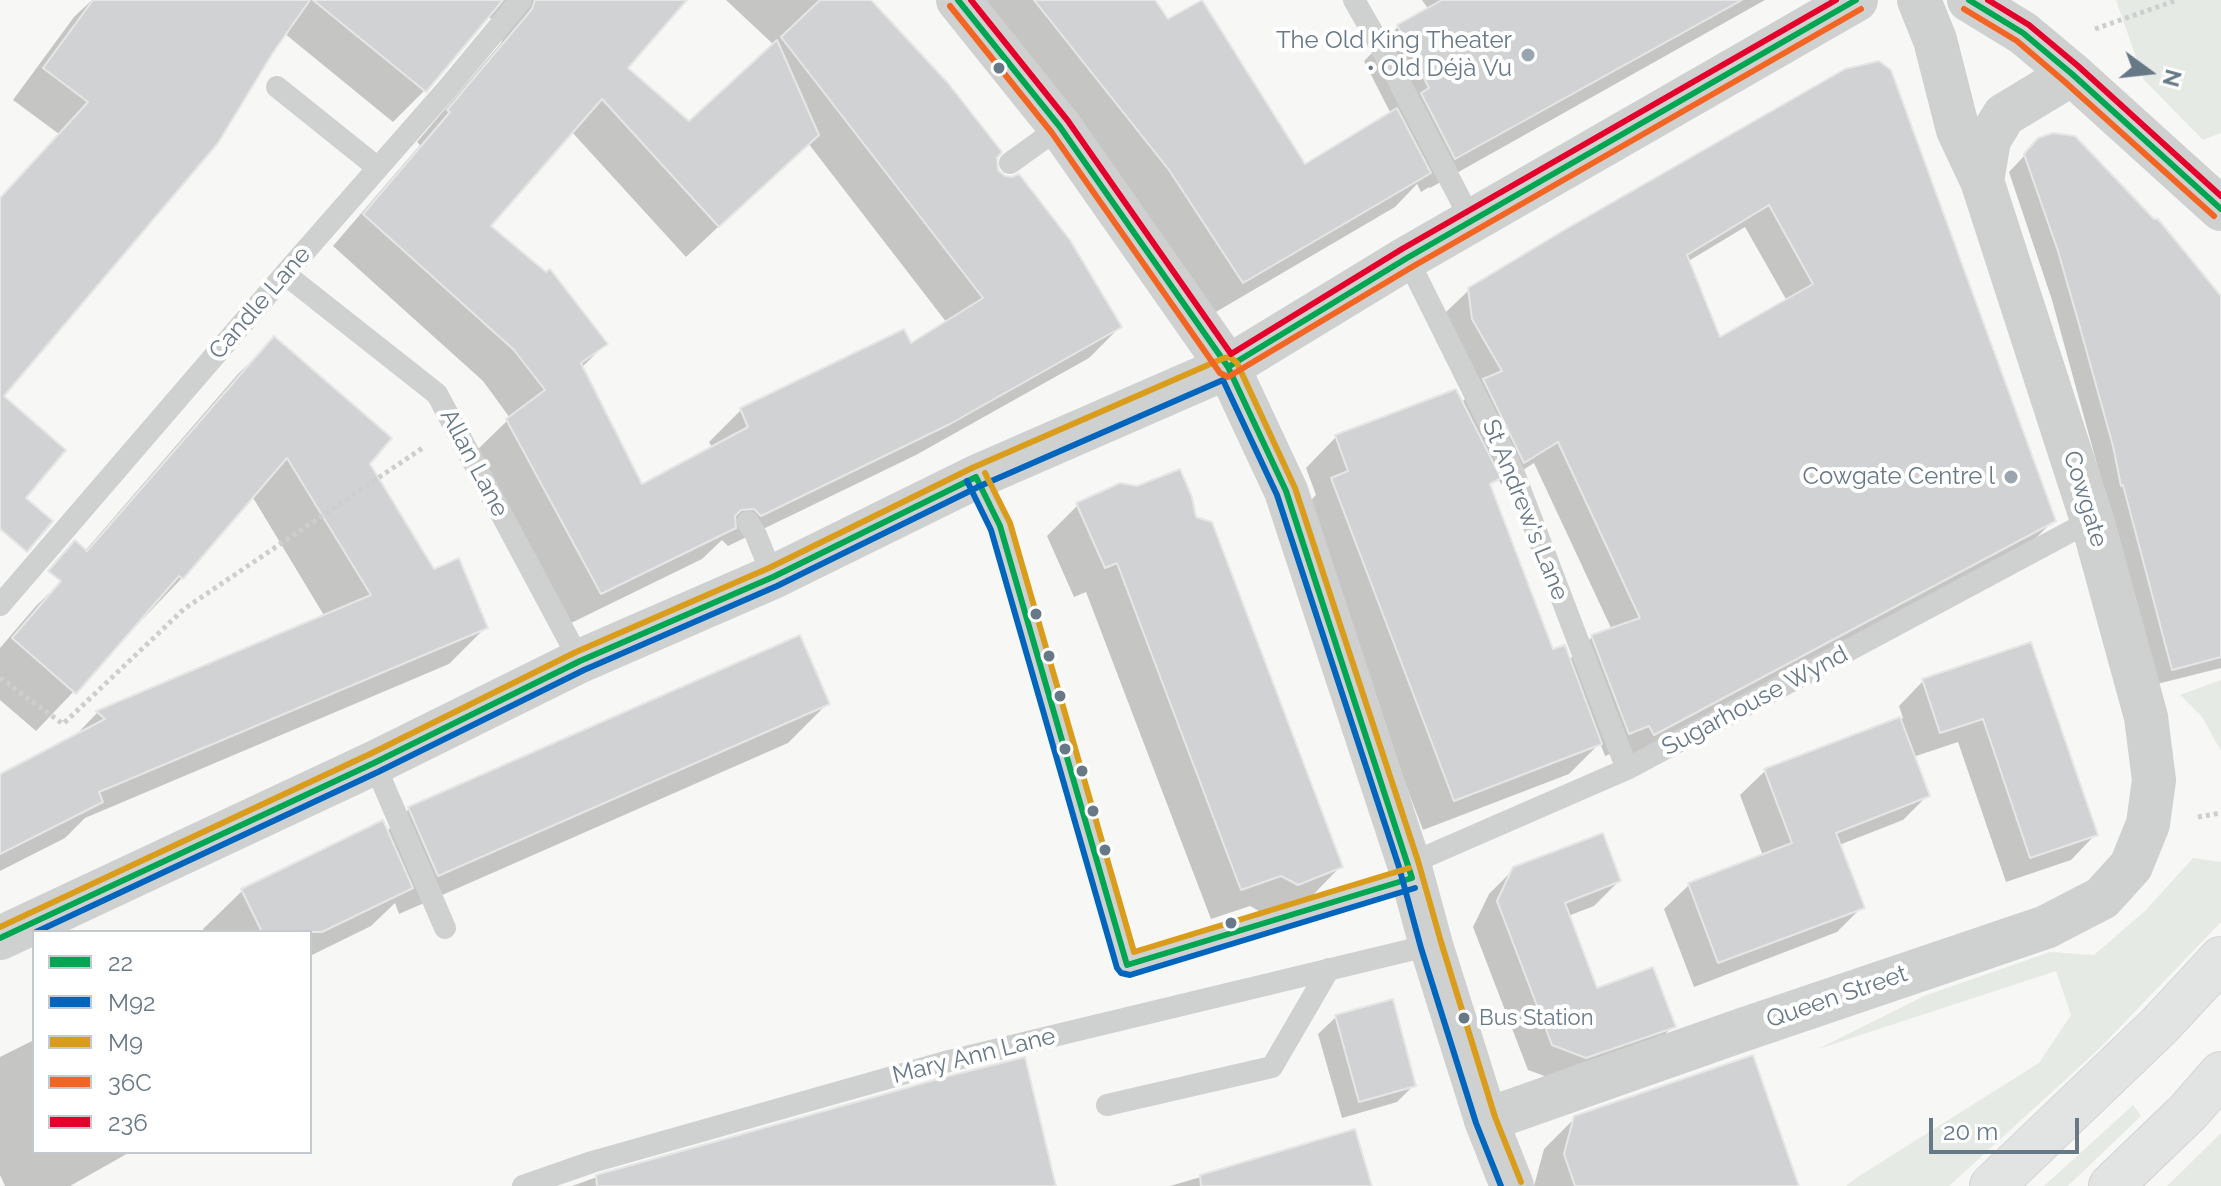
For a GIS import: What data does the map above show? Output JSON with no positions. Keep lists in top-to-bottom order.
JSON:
{
  "streets": {
    "street": ["Cowgate", "Queen Street"],
    "lane": [
      "Candle Lane",
      "Allan Lane",
      "St Andrew's Lane",
      "Sugarhouse Wynd",
      "Mary Ann Lane"
    ]
  },
  "crossings": [
    ["Candle Lane", "Allan Lane"],
    ["Cowgate", "Sugarhouse Wynd"],
    ["Cowgate", "Queen Street"],
    ["St Andrew's Lane", "Sugarhouse Wynd"]
  ],
  "places": ["The Old King Theater • Old Déjà Vu", "Cowgate Centre l", "Bus Station"],
  "lines": [
    "transit line 22",
    "transit line 236",
    "transit line 36C",
    "transit line M9",
    "transit line M92"
  ],
  "legend": [
    "22",
    "M92",
    "M9",
    "36C",
    "236"
  ],
  "scale_bar": "20 m",
  "north": "right"
}
